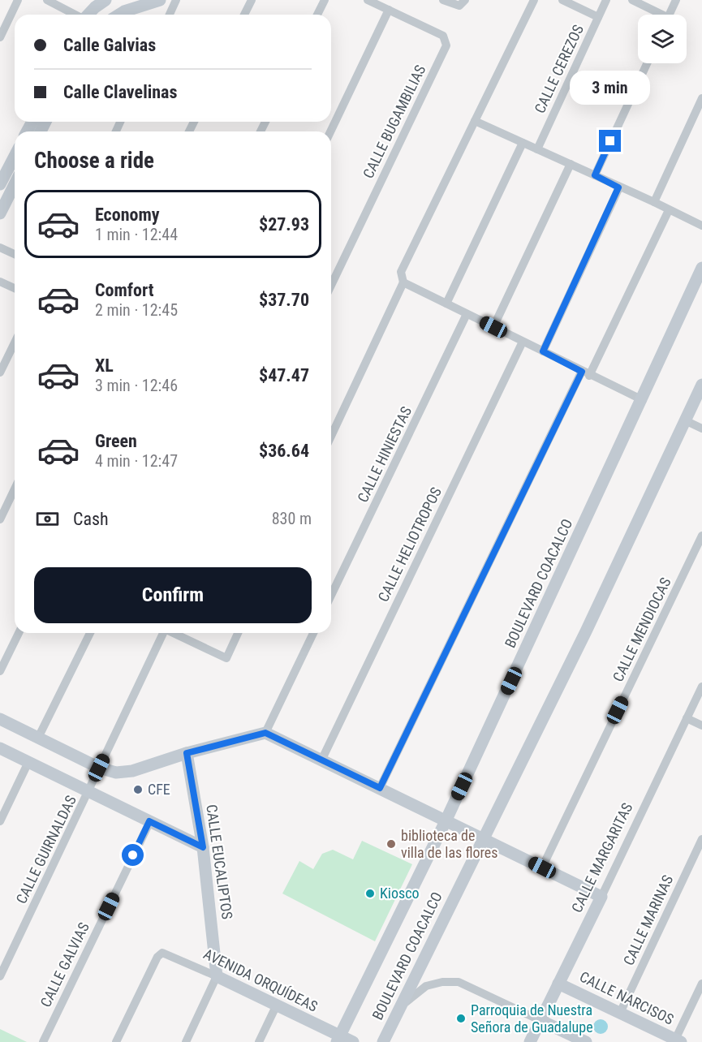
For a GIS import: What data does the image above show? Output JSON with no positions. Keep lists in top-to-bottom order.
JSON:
{
  "streets": {
    "street": [
      "CALLE CEREZOS",
      "CALLE BUGAMBILIAS",
      "CALLE HINIESTAS",
      "CALLE HELIOTROPOS",
      "BOULEVARD COACALCO",
      "CALLE MENDIOCAS",
      "CALLE GUIRNALDAS",
      "CALLE MARGARITAS",
      "CALLE EUCALIPTOS",
      "CALLE MARINAS",
      "CALLE GALVIAS",
      "AVENIDA ORQUÍDEAS",
      "CALLE NARCISOS"
    ]
  },
  "crossings": [
    ["BOULEVARD COACALCO", "AVENIDA ORQUÍDEAS"],
    ["CALLE MARGARITAS", "CALLE NARCISOS"],
    ["CALLE EUCALIPTOS", "AVENIDA ORQUÍDEAS"],
    ["CALLE MARINAS", "CALLE NARCISOS"]
  ],
  "places": [
    "CFE",
    "biblioteca de villa de las flores",
    "Kiosco",
    "Parroquia de Nuestra Señora de Guadalupe"
  ],
  "page": {
    "banner": ["Calle Galvias", "Calle Clavelinas"],
    "bubble": "3 min",
    "heading": "Choose a ride",
    "list": [
      {
        "name": "Economy",
        "note": "1 min · 12:44",
        "value": "$27.93"
      },
      {
        "name": "Comfort",
        "note": "2 min · 12:45",
        "value": "$37.70"
      },
      {
        "name": "XL",
        "note": "3 min · 12:46",
        "value": "$47.47"
      },
      {
        "name": "Green",
        "note": "4 min · 12:47",
        "value": "$36.64"
      }
    ],
    "pay": ["Cash", "830 m"],
    "buttons": "Confirm"
  }
}
